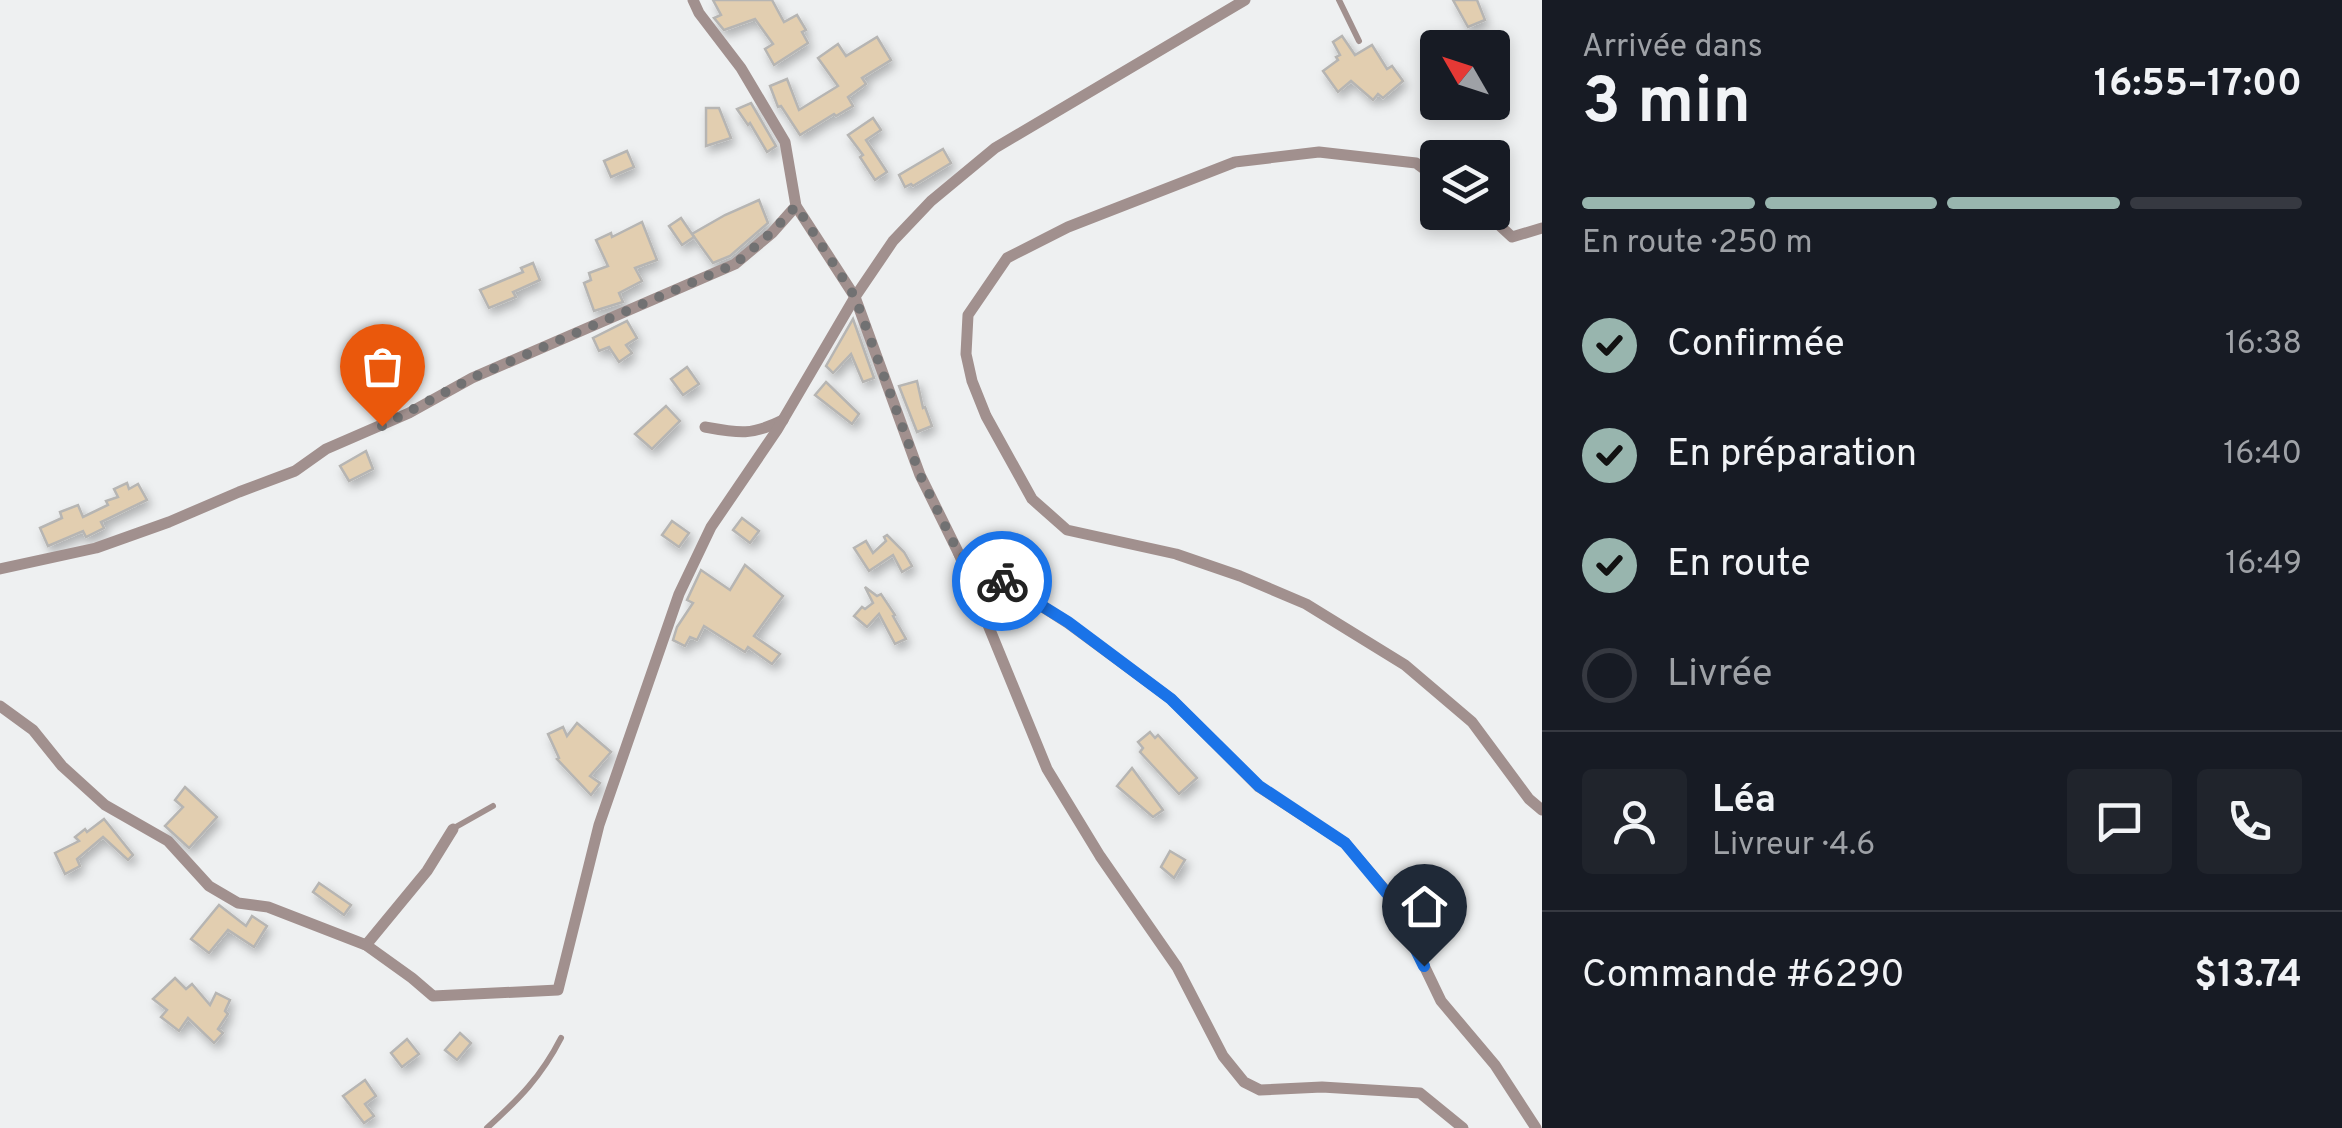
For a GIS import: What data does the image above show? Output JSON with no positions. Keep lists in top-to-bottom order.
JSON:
{
  "north": "top left",
  "page": {
    "heading": ["3 min", "Arrivée dans", "16:55–17:00"],
    "panel": [
      "Léa",
      "Livreur · 4.6",
      "Commande #6290",
      "$13.74"
    ],
    "bar": "En route · 250 m",
    "list": [
      ["Confirmée", "16:38"],
      ["En préparation", "16:40"],
      ["En route", "16:49"],
      "Livrée"
    ]
  }
}
